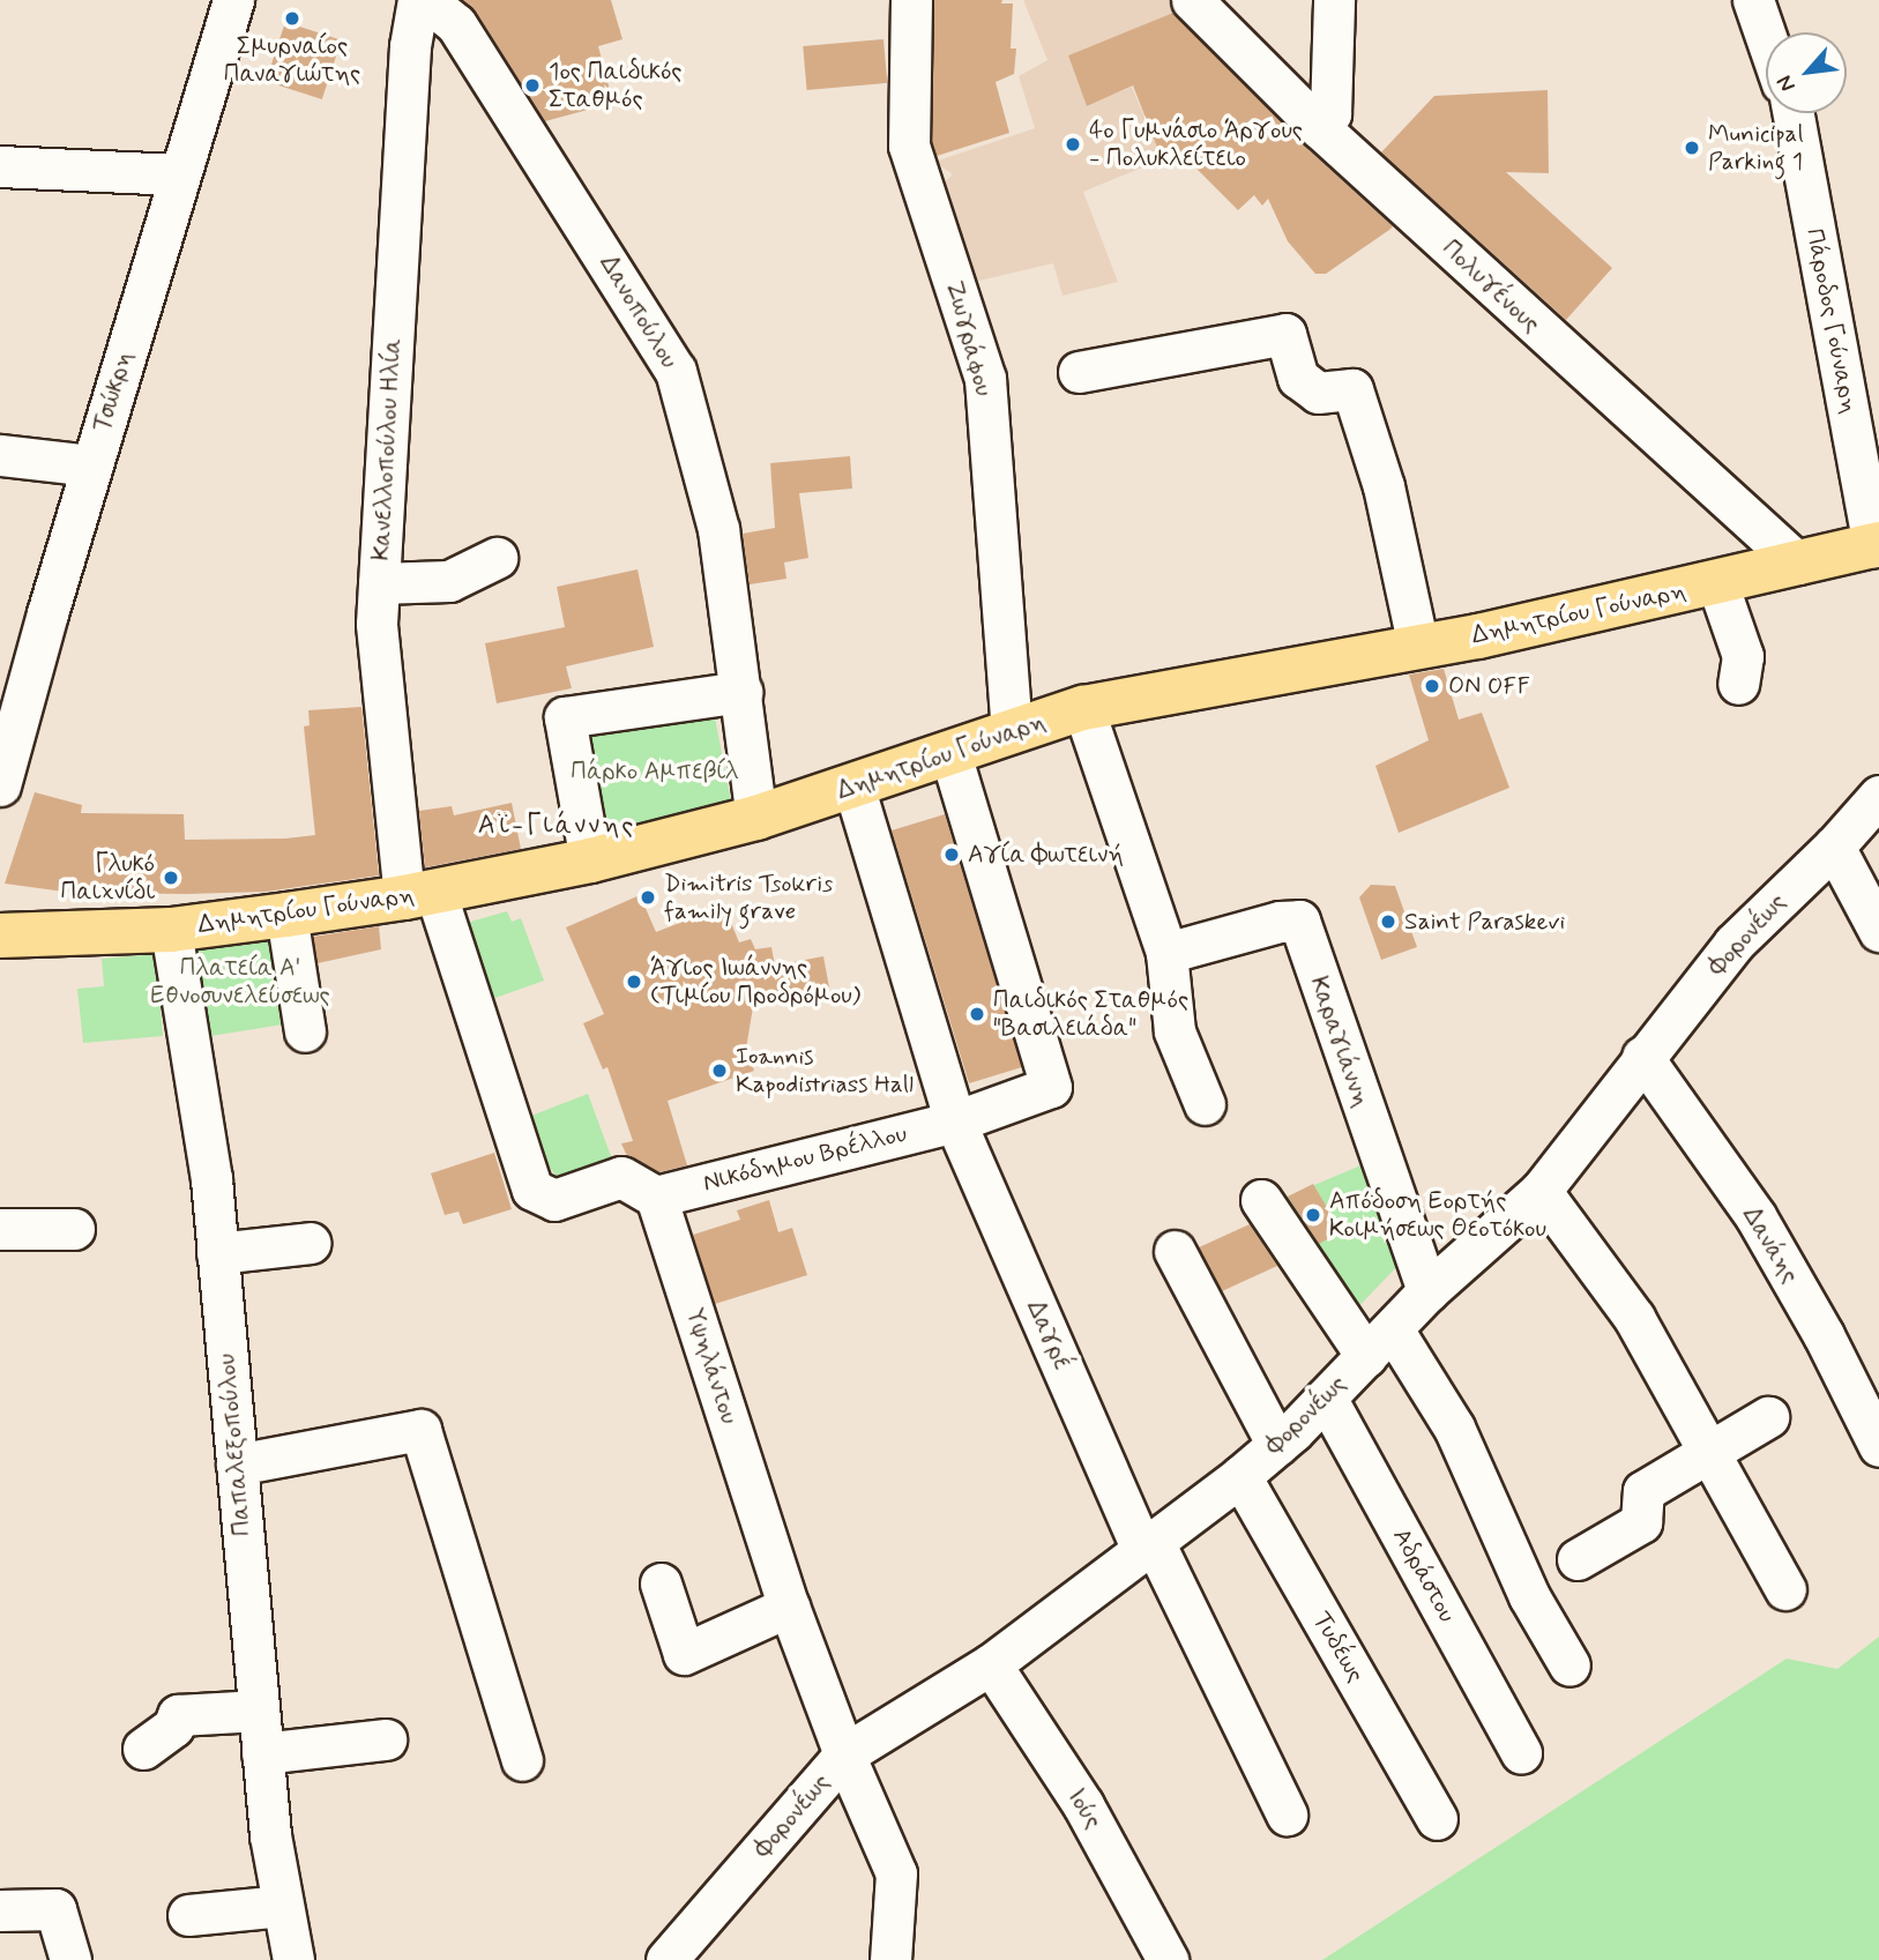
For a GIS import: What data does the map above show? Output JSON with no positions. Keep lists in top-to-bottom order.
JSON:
{
  "streets": {
    "main road": ["Δημητρίου Γούναρη"],
    "street": [
      "Πολυγένους",
      "Δανοπούλου",
      "Πάροδος Γούναρη",
      "Ζωγράφου",
      "Τσώκρη",
      "Κανελλοπούλου Ηλία",
      "Φορονέως",
      "Καραγιάννη",
      "Νικόδημου Βρέλλου",
      "Δανάης",
      "Δαγρέ",
      "Υψηλάντου",
      "Παπαλεξοπούλου",
      "Αδράστου",
      "Τυδέως",
      "Ιούς"
    ]
  },
  "crossings": [
    ["Πολυγένους", "Δημητρίου Γούναρη"],
    ["Δανοπούλου", "Δημητρίου Γούναρη"],
    ["Πάροδος Γούναρη", "Δημητρίου Γούναρη"],
    ["Ζωγράφου", "Δημητρίου Γούναρη"],
    ["Κανελλοπούλου Ηλία", "Δημητρίου Γούναρη"],
    ["Δημητρίου Γούναρη", "Δαγρέ"],
    ["Δημητρίου Γούναρη", "Παπαλεξοπούλου"],
    ["Φορονέως", "Καραγιάννη"],
    ["Φορονέως", "Δανάης"],
    ["Φορονέως", "Δαγρέ"],
    ["Φορονέως", "Υψηλάντου"],
    ["Φορονέως", "Αδράστου"],
    ["Φορονέως", "Τυδέως"],
    ["Φορονέως", "Ιούς"],
    ["Νικόδημου Βρέλλου", "Δαγρέ"],
    ["Νικόδημου Βρέλλου", "Υψηλάντου"]
  ],
  "districts": ["Αϊ-Γιάννης"],
  "parks": ["Πάρκο Αμπεβίλ", "Πλατεία Α' Εθνοσυνελεύσεως"],
  "places": [
    "Σμυρναίος Παναγιώτης",
    "1ος Παιδικός Σταθμός",
    "4ο Γυμνάσιο Άργους - Πολυκλείτειο",
    "Municipal Parking 1",
    "ON OFF",
    "Αγία Φωτεινή",
    "Γλυκό Παιχνίδι",
    "Dimitris Tsokris family grave",
    "Saint Paraskevi",
    "Άγιος Ιωάννης (Τιμίου Προδρόμου)",
    "Παιδικός Σταθμός \"Βασιλειάδα\"",
    "Ioannis Kapodistriass Hall",
    "Απόδοση Εορτής Κοιμήσεως Θεοτόκου"
  ],
  "north": "bottom left"
}
